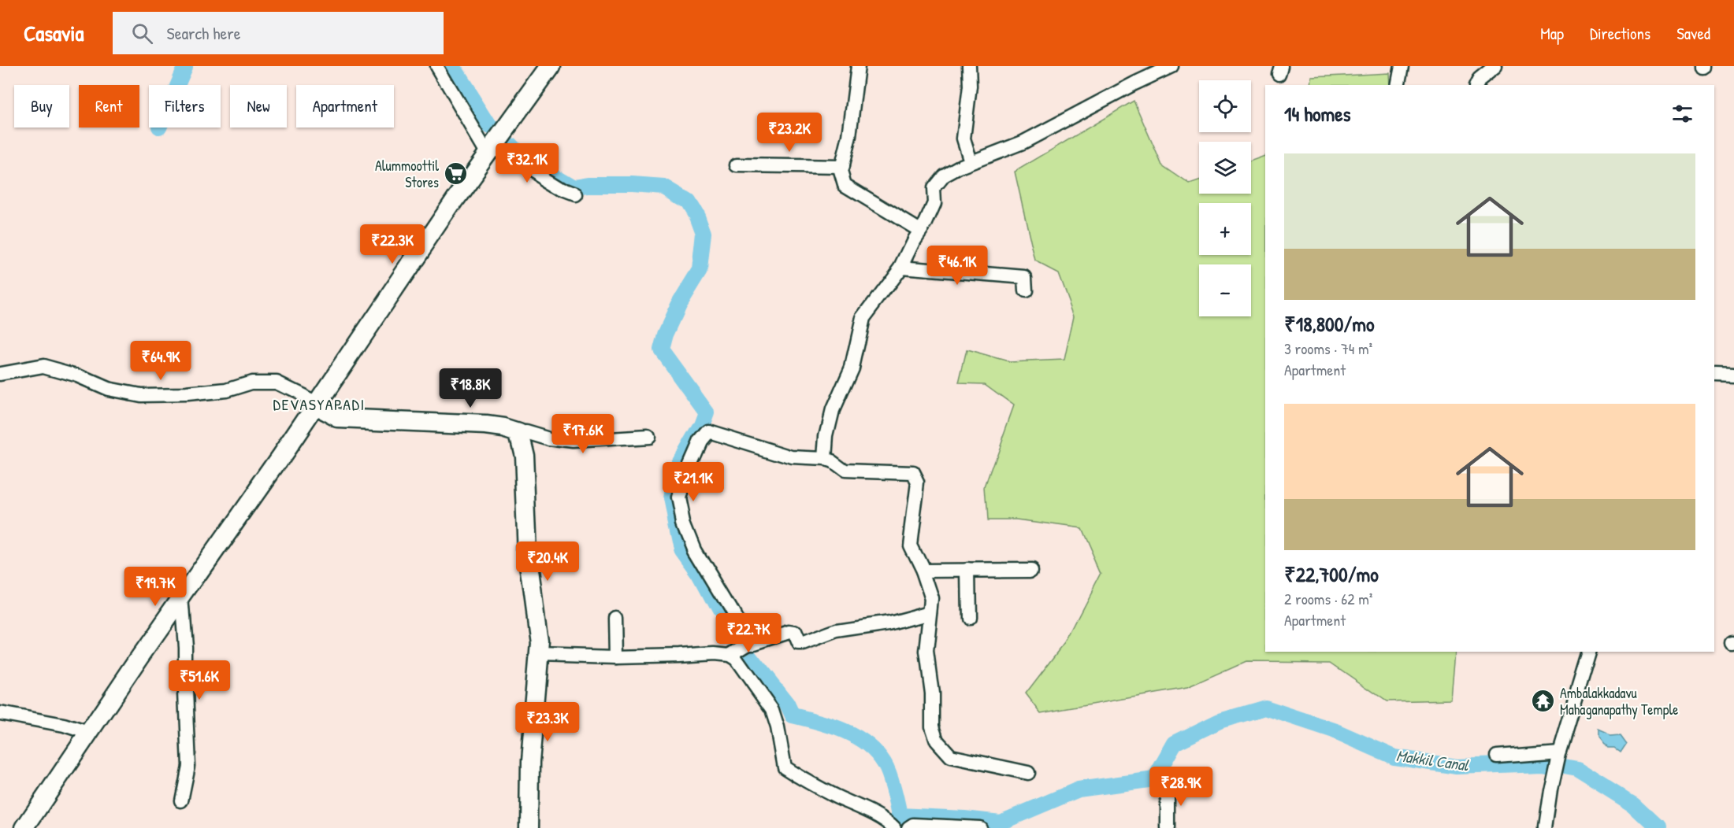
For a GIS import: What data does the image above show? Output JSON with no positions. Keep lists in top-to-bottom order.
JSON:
{
  "districts": ["DEVASYAPADI"],
  "water": ["Makkil Canal"],
  "places": {
    "supermarket": ["Alummoottil Stores"],
    "temple": ["Ambalakkadavu Mahaganapathy Temple"]
  },
  "page": {
    "header": "Casavia",
    "search": "Search here",
    "nav": ["Map", "Directions", "Saved"],
    "map_buttons": ["+", "−"],
    "chip": [
      "Buy",
      "Rent",
      "Filters",
      "New",
      "Apartment"
    ],
    "heading": "14 homes",
    "price": [
      "₹23.2K",
      "₹32.1K",
      "₹22.3K",
      "₹46.1K",
      "₹64.9K",
      "₹18.8K",
      "₹17.6K",
      "₹21.1K",
      "₹20.4K",
      "₹19.7K",
      "₹22.7K",
      "₹51.6K",
      "₹23.3K",
      "₹28.9K"
    ],
    "list": [
      {
        "name": "₹18,800/mo",
        "note": "3 rooms · 74 m² · Apartment"
      },
      {
        "name": "₹22,700/mo",
        "note": "2 rooms · 62 m² · Apartment"
      }
    ]
  }
}
